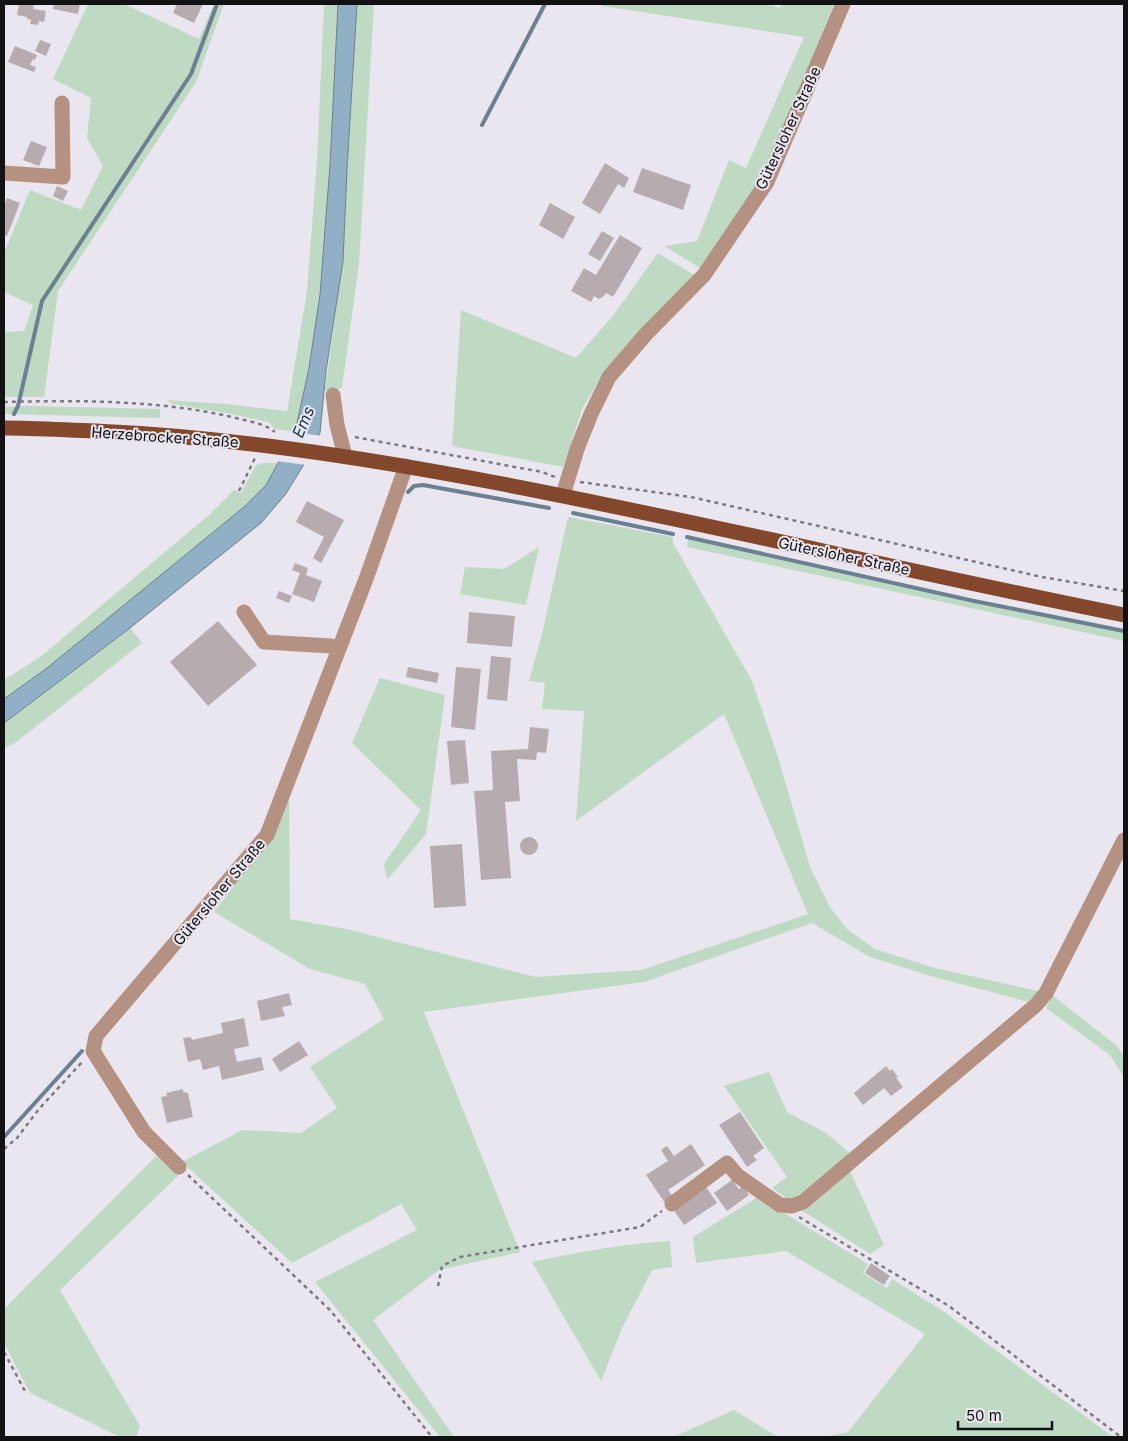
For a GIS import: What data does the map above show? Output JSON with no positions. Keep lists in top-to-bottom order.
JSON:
{
  "streets": {
    "main road": ["Gütersloher Straße", "Herzebrocker Straße"]
  },
  "crossings": [
    ["Gütersloher Straße", "Herzebrocker Straße"]
  ],
  "water": ["Ems"],
  "scale_bar": "50 m"
}
